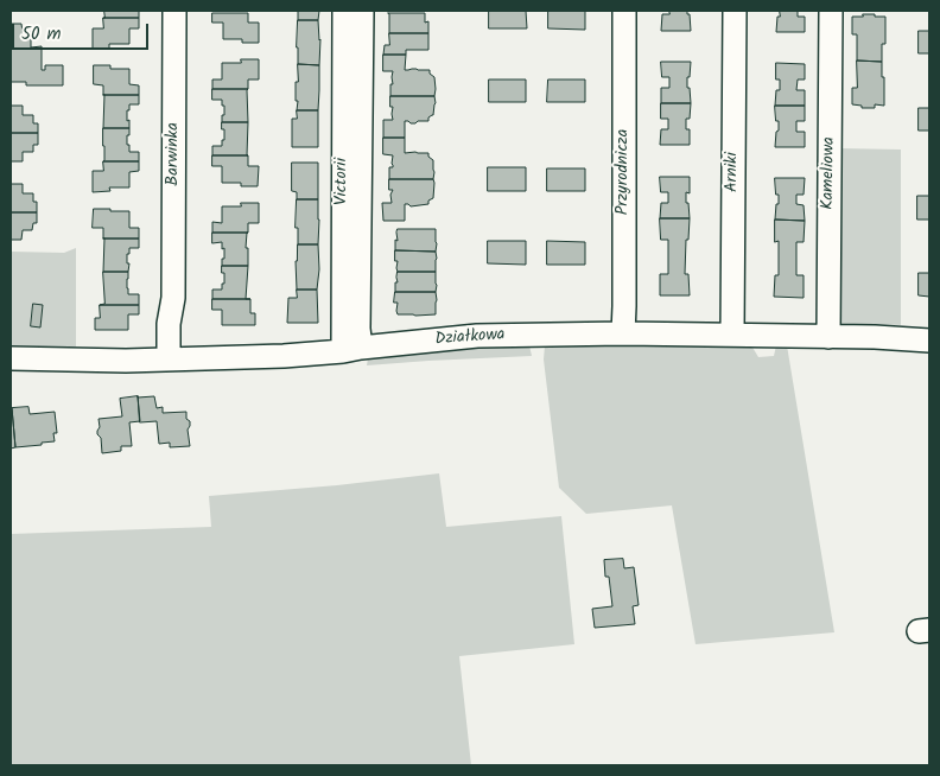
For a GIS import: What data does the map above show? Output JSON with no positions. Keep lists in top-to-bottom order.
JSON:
{
  "streets": {
    "street": [
      "Barwinka",
      "Przyrodnicza",
      "Arniki",
      "Kameliowa",
      "Victorii",
      "Działkowa"
    ]
  },
  "crossings": [
    ["Barwinka", "Działkowa"],
    ["Przyrodnicza", "Działkowa"],
    ["Arniki", "Działkowa"],
    ["Kameliowa", "Działkowa"],
    ["Victorii", "Działkowa"]
  ],
  "scale_bar": "50 m"
}
